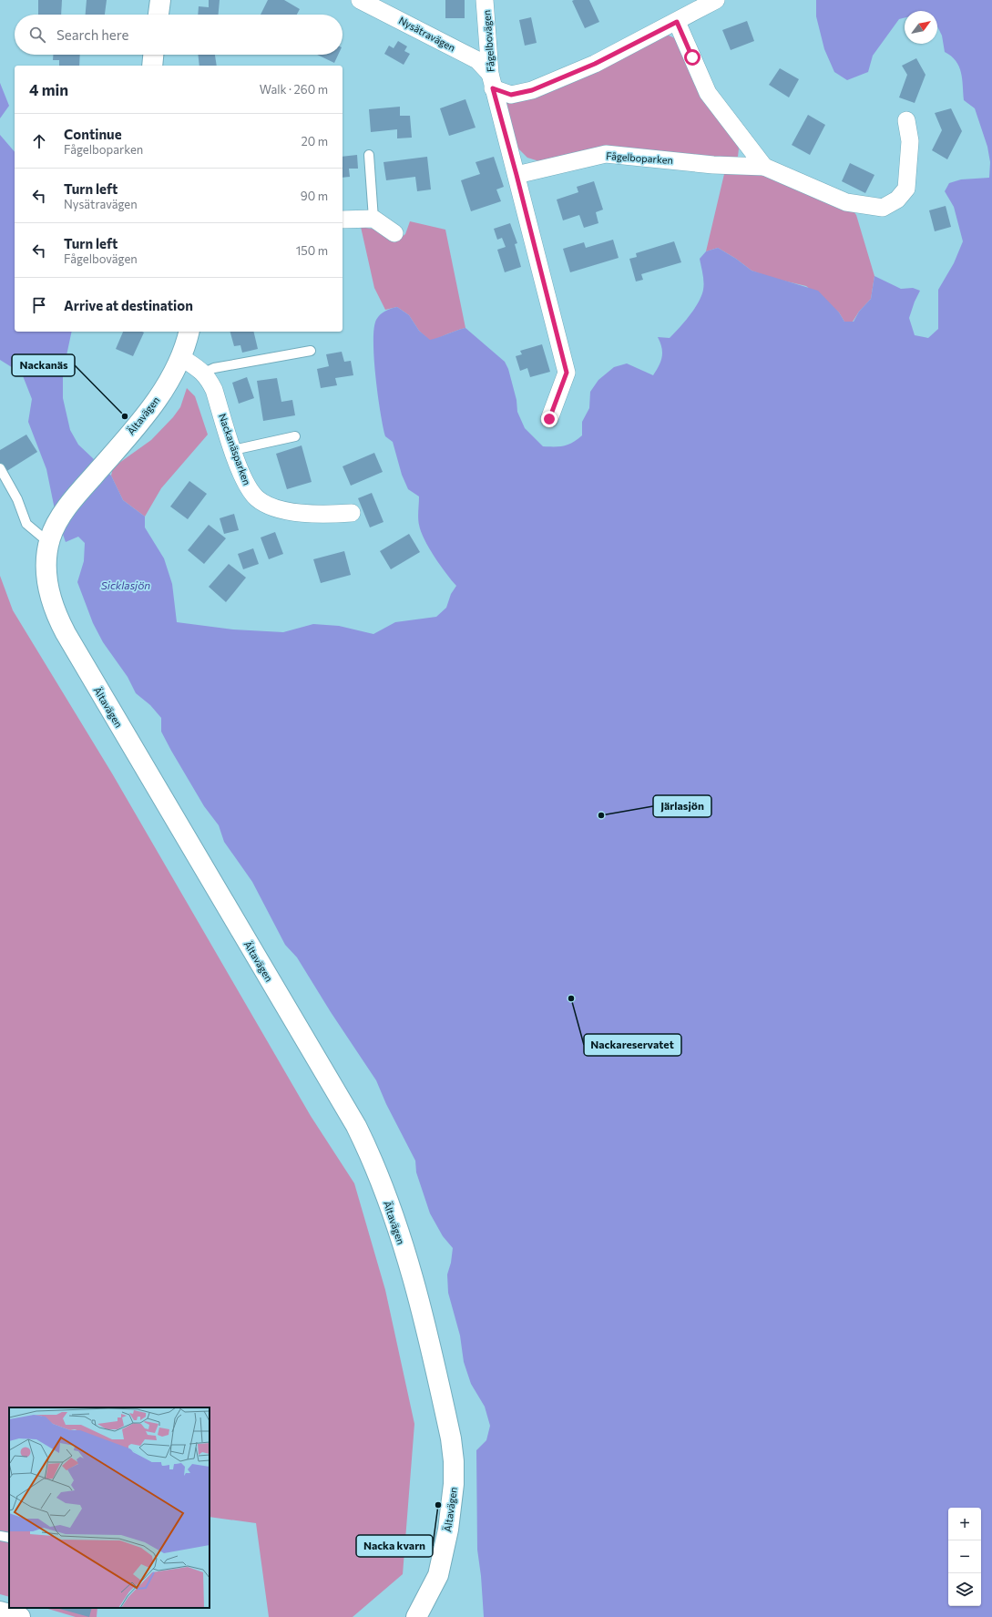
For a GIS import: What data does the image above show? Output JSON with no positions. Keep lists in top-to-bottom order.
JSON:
{
  "streets": {
    "main road": ["Ältavägen"],
    "street": [
      "Nysätravägen",
      "Fågelbovägen",
      "Fågelboparken",
      "Nackanäsparken"
    ]
  },
  "crossings": [
    ["Nysätravägen", "Fågelbovägen"],
    ["Nysätravägen", "Fågelboparken"],
    ["Fågelbovägen", "Fågelboparken"],
    ["Ältavägen", "Nackanäsparken"]
  ],
  "water": ["Sicklasjön"],
  "places": [
    "Nackanäs",
    "Järlasjön",
    "Nackareservatet",
    "Nacka kvarn"
  ],
  "north": "top right",
  "page": {
    "search": "Search here",
    "heading": ["4 min", "Walk · 260 m"],
    "list": [
      ["Continue", "Fågelboparken", "20 m"],
      ["Turn left", "Nysätravägen", "90 m"],
      ["Turn left", "Fågelbovägen", "150 m"],
      "Arrive at destination"
    ],
    "map_buttons": ["+", "−"]
  }
}
